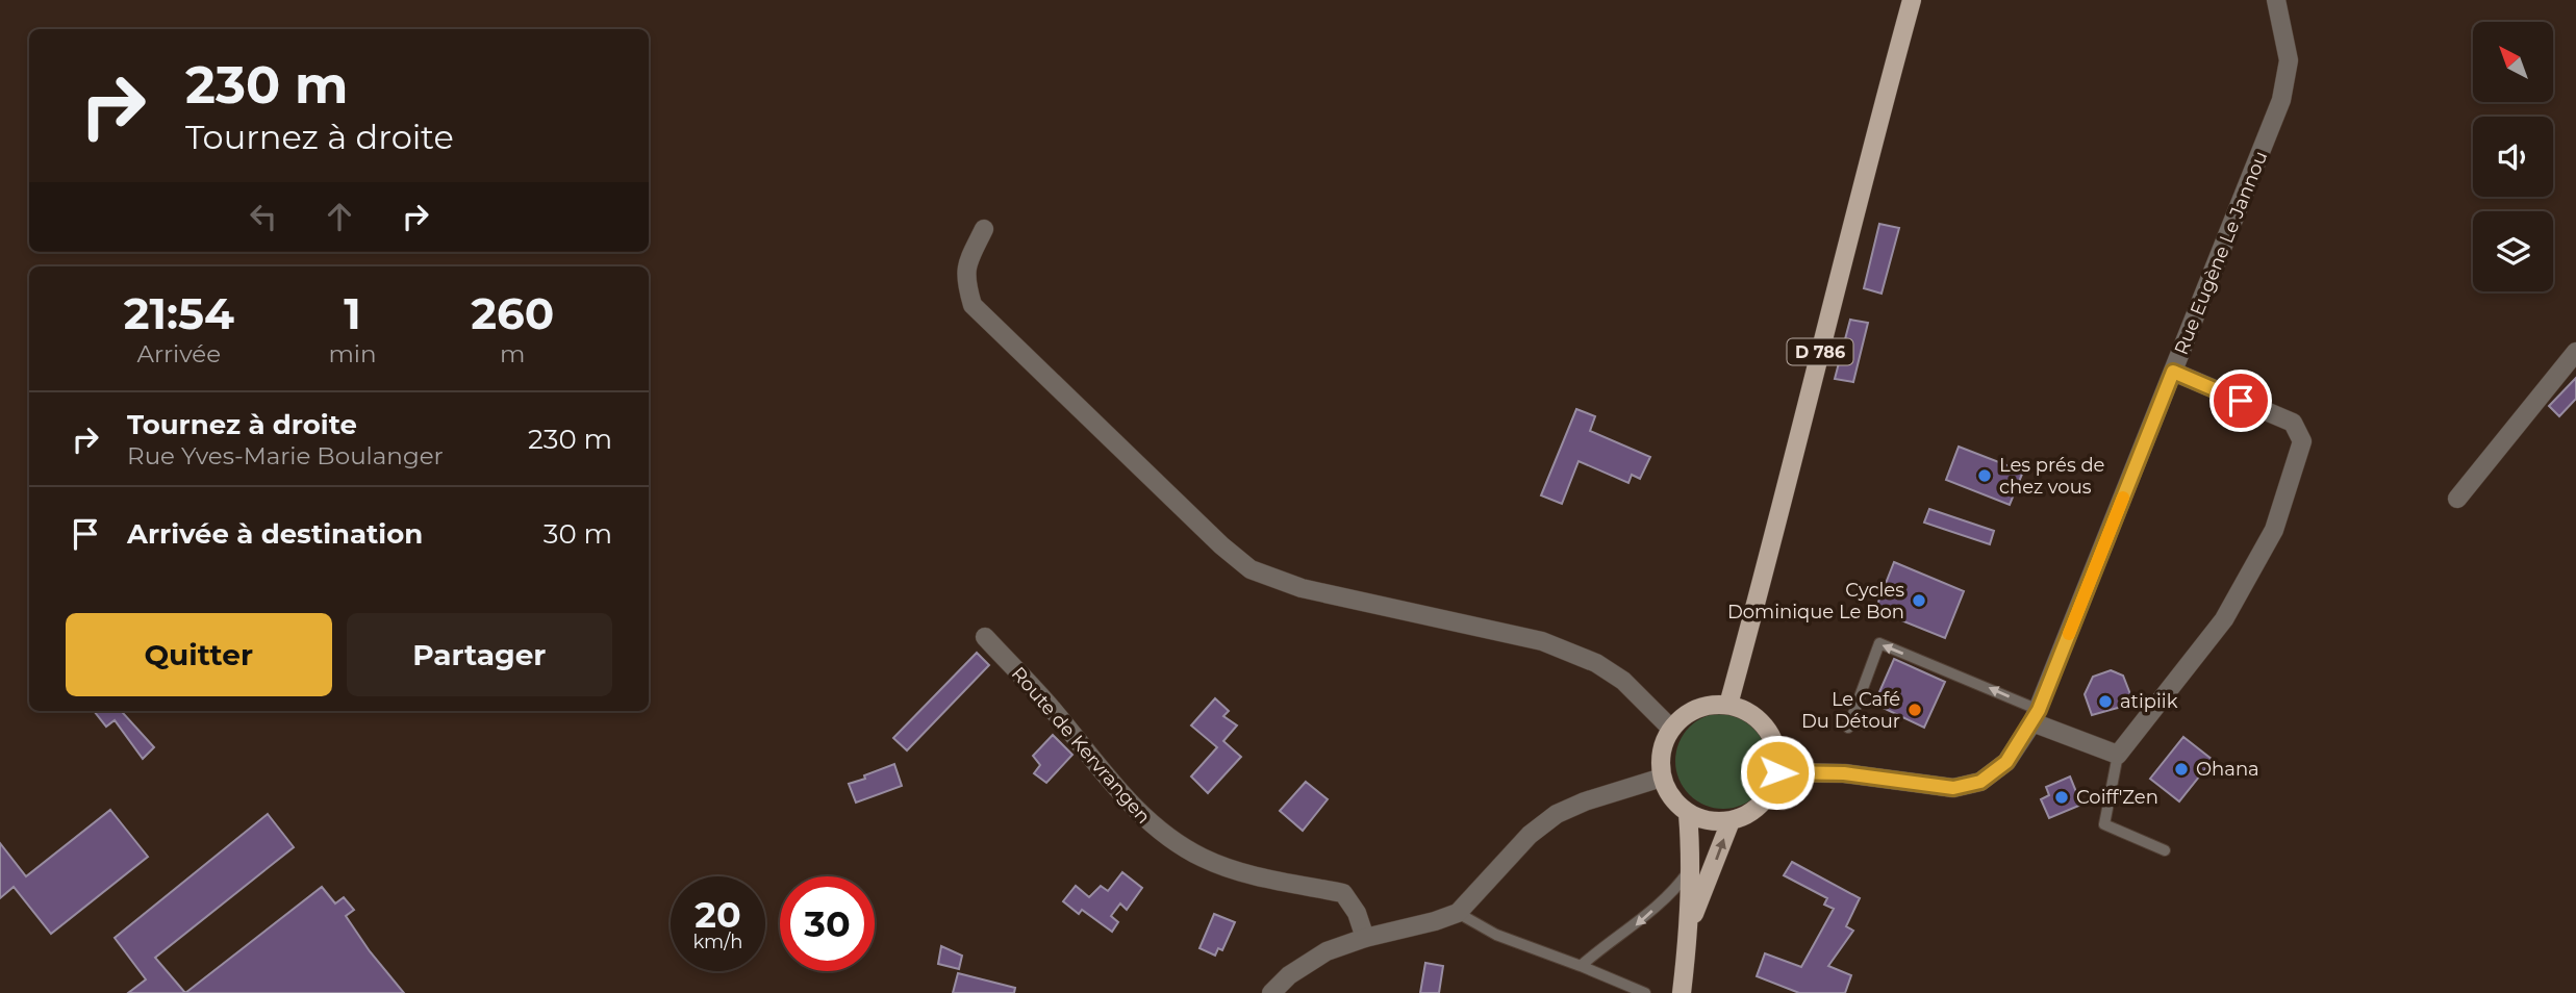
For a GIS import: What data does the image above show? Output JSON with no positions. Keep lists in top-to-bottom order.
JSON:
{
  "streets": {
    "main road": ["D 786"],
    "street": ["Rue Eugène Le Jannou", "Route de Kervrangen"]
  },
  "crossings": [
    ["Rue Eugène Le Jannou", "D 786"]
  ],
  "places": [
    "Les prés de chez vous",
    "Cycles Dominique Le Bon",
    "atipiik",
    "Le Café Du Détour",
    "Ohana",
    "Coiff'Zen"
  ],
  "north": "top left",
  "page": {
    "turn": ["230 m", "Tournez à droite"],
    "eta": [
      "21:54",
      "Arrivée",
      "1",
      "min",
      "260",
      "m"
    ],
    "list": [
      {
        "name": "Tournez à droite",
        "note": "Rue Yves-Marie Boulanger",
        "value": "230 m"
      },
      {
        "name": "Arrivée à destination",
        "value": "30 m"
      }
    ],
    "buttons": ["Quitter", "Partager"],
    "speed": "20 km/h",
    "limit": "30"
  }
}
